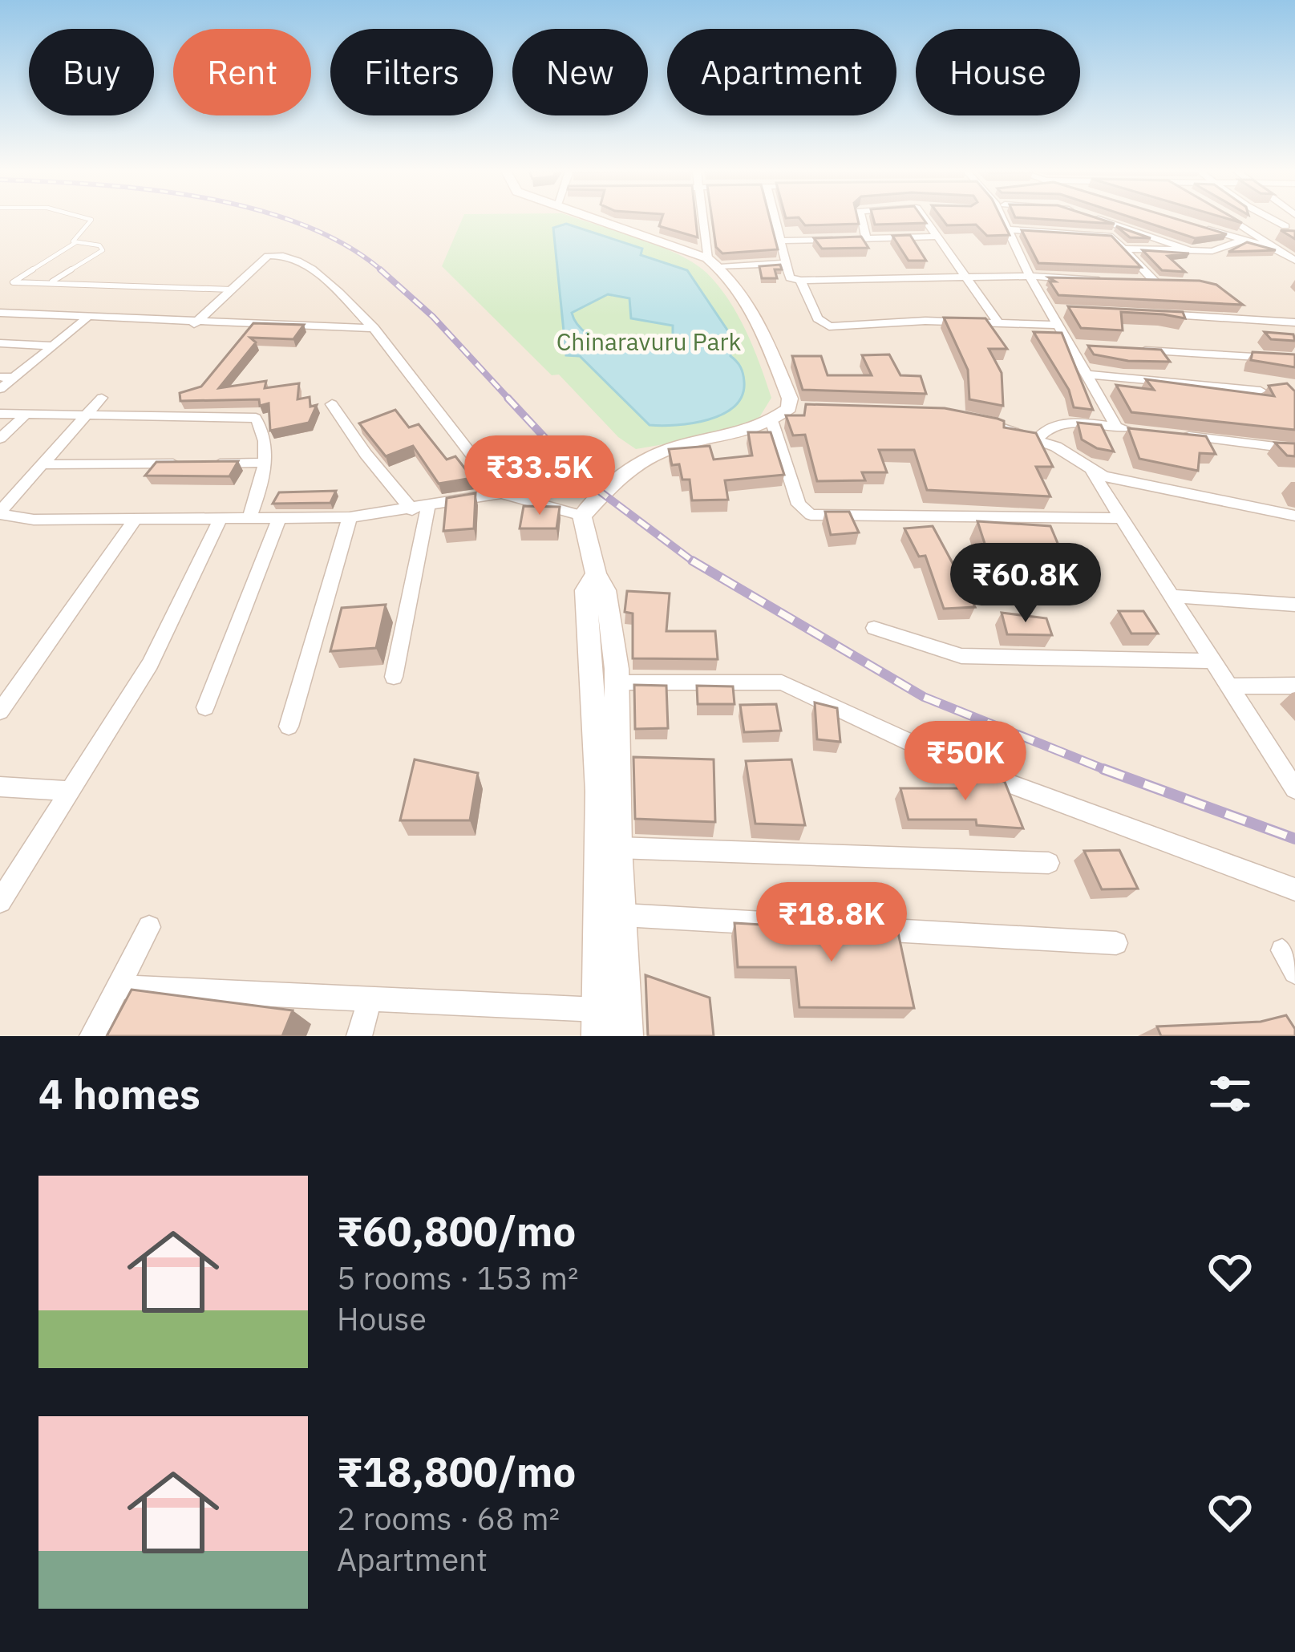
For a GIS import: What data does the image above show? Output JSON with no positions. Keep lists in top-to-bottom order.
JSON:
{
  "parks": ["Chinaravuru Park"],
  "page": {
    "chip": [
      "Buy",
      "Rent",
      "Filters",
      "New",
      "Apartment",
      "House"
    ],
    "price": [
      "₹33.5K",
      "₹60.8K",
      "₹50K",
      "₹18.8K"
    ],
    "heading": "4 homes",
    "list": [
      {
        "name": "₹60,800/mo",
        "note": "5 rooms · 153 m² · House"
      },
      {
        "name": "₹18,800/mo",
        "note": "2 rooms · 68 m² · Apartment"
      }
    ]
  }
}
